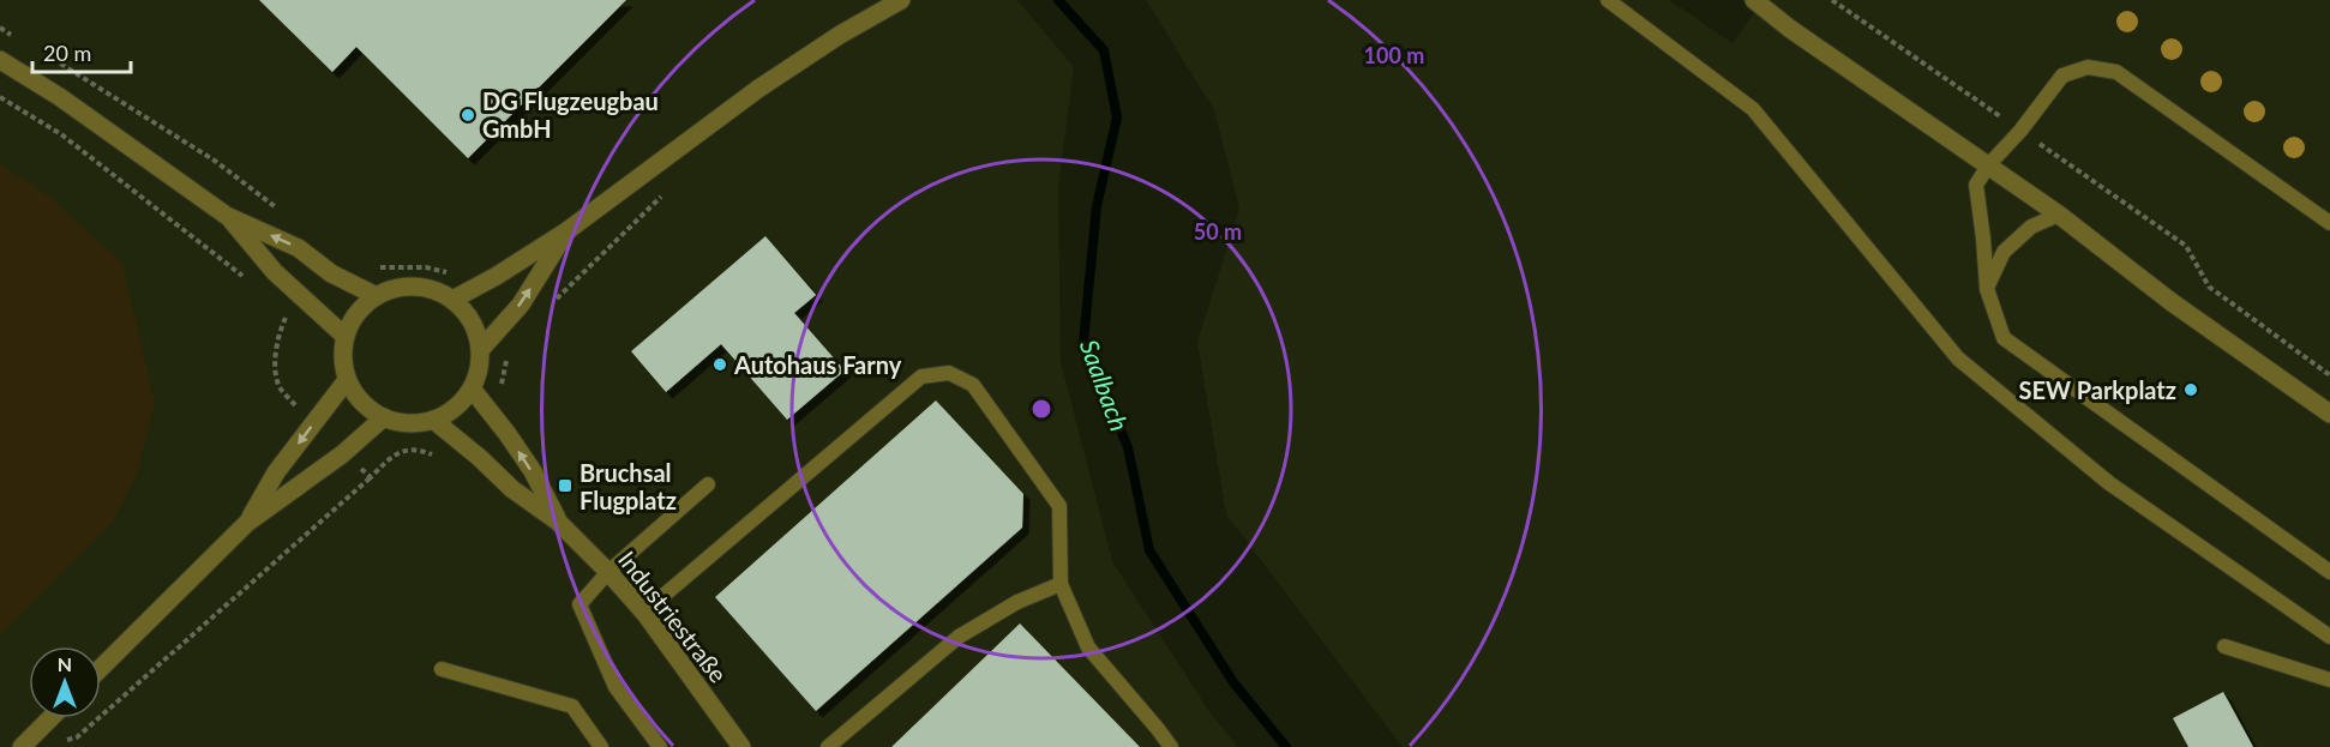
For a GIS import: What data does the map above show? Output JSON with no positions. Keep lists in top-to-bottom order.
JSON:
{
  "streets": {
    "street": ["Industriestraße"]
  },
  "water": ["Saalbach"],
  "places": {
    "other": ["DG Flugzeugbau GmbH", "Autohaus Farny", "SEW Parkplatz"],
    "transit": ["Bruchsal Flugplatz"]
  },
  "scale_bar": "20 m",
  "north": "top",
  "rings": ["100 m", "50 m"]
}
